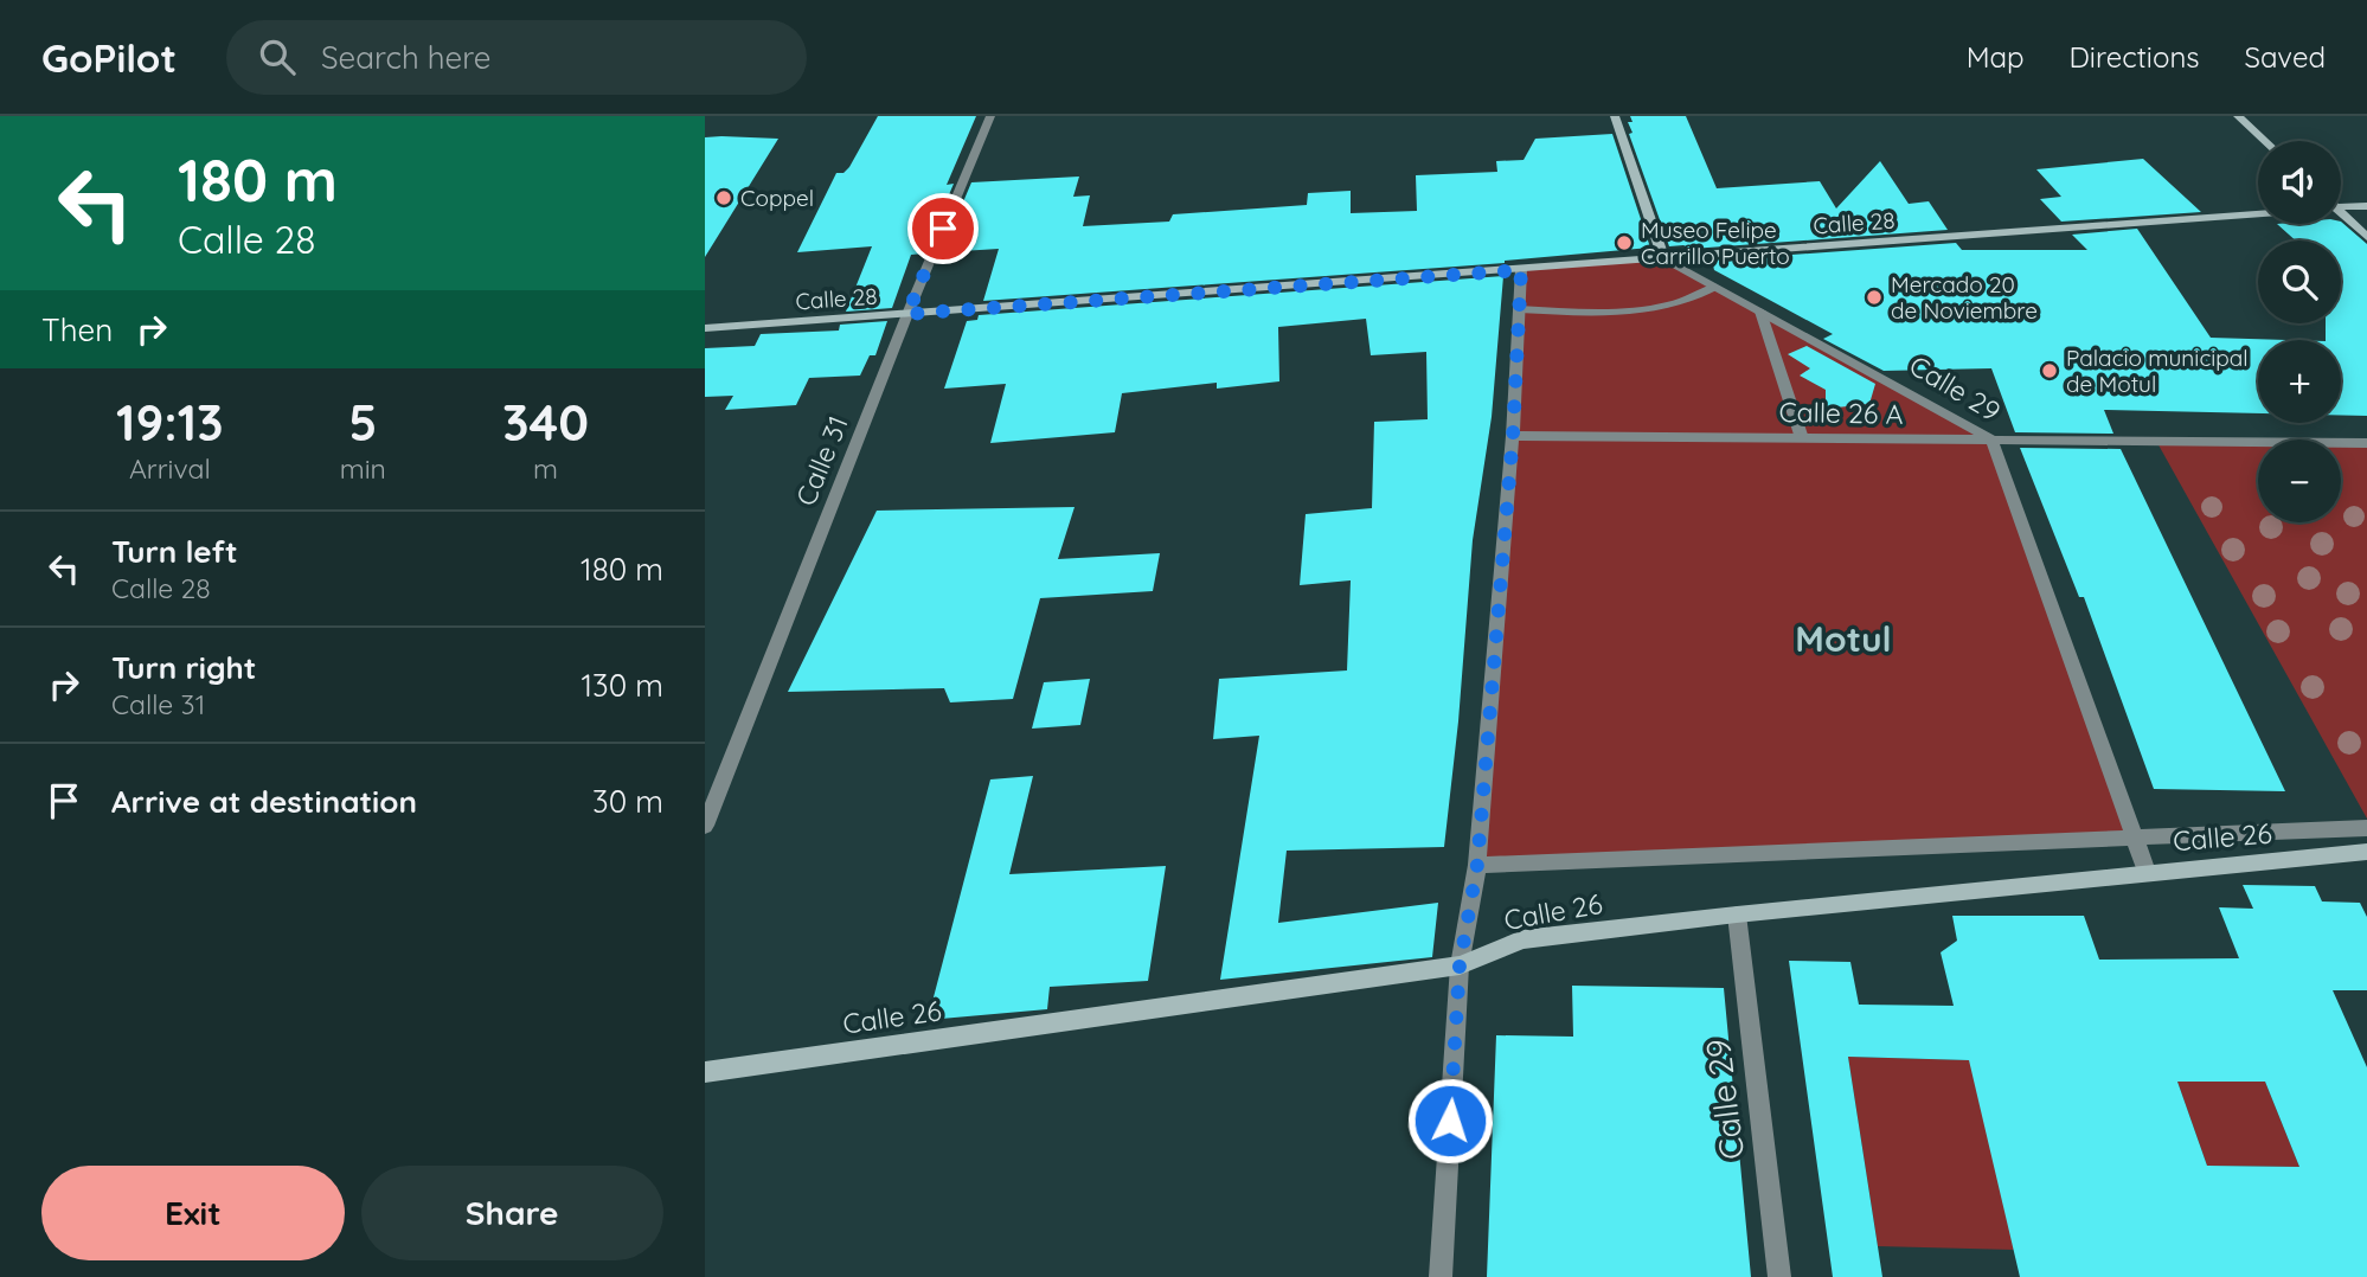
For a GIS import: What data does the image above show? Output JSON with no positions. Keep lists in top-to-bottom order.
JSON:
{
  "streets": {
    "main road": ["Calle 28", "Calle 26"],
    "street": ["Calle 29", "Calle 26 A", "Calle 31"]
  },
  "crossings": [
    ["Calle 28", "Calle 29"],
    ["Calle 28", "Calle 31"],
    ["Calle 29", "Calle 26 A"],
    ["Calle 29", "Calle 26"]
  ],
  "districts": ["Motul"],
  "places": [
    "Coppel",
    "Museo Felipe Carrillo Puerto",
    "Mercado 20 de Noviembre",
    "Palacio municipal de Motul"
  ],
  "page": {
    "header": "GoPilot",
    "search": "Search here",
    "nav": ["Map", "Directions", "Saved"],
    "turn": ["180 m", "Calle 28"],
    "map_buttons": ["+", "−"],
    "then": "Then",
    "eta": [
      "19:13",
      "Arrival",
      "5",
      "min",
      "340",
      "m"
    ],
    "list": [
      {
        "name": "Turn left",
        "note": "Calle 28",
        "value": "180 m"
      },
      {
        "name": "Turn right",
        "note": "Calle 31",
        "value": "130 m"
      },
      {
        "name": "Arrive at destination",
        "value": "30 m"
      }
    ],
    "buttons": ["Exit", "Share"]
  }
}
